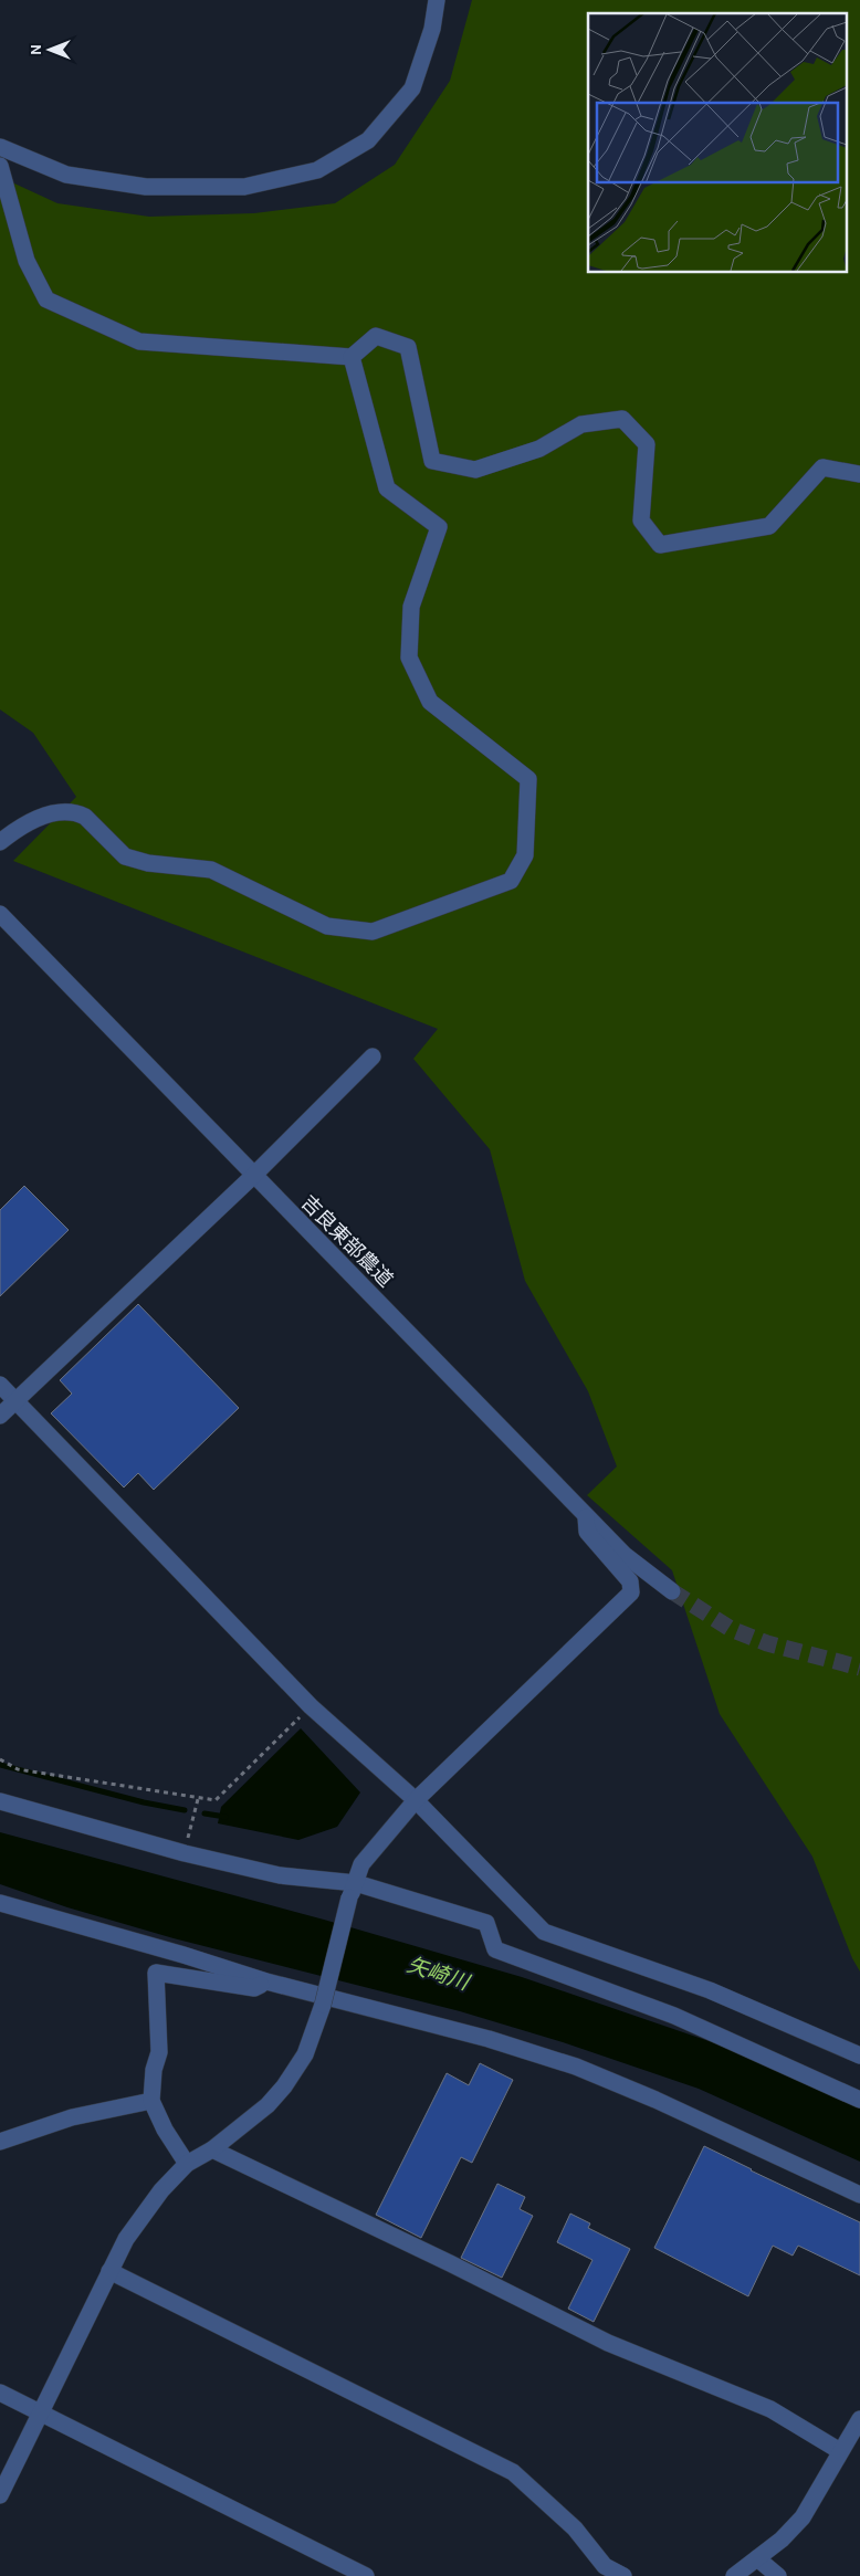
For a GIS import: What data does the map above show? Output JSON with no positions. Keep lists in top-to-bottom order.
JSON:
{
  "streets": {
    "street": ["吉良東部農道"]
  },
  "water": ["矢崎川"],
  "north": "left"
}
